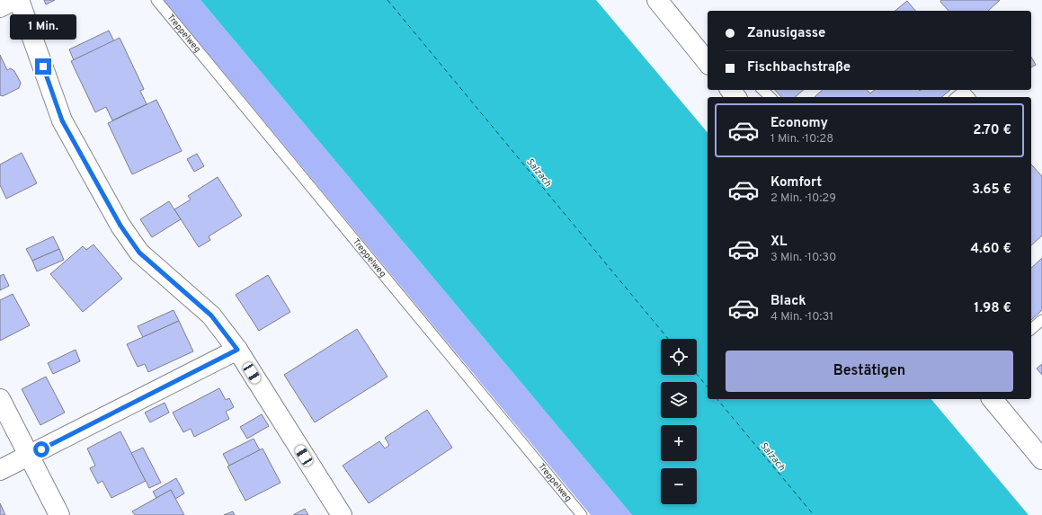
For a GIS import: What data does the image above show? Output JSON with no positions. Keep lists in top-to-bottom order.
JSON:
{
  "streets": {
    "lane": ["Treppelweg"]
  },
  "water": ["Salzach"],
  "page": {
    "banner": ["Zanusigasse", "Fischbachstraße"],
    "bubble": "1 Min.",
    "list": [
      {
        "name": "Economy",
        "note": "1 Min. · 10:28",
        "value": "2.70 €"
      },
      {
        "name": "Komfort",
        "note": "2 Min. · 10:29",
        "value": "3.65 €"
      },
      {
        "name": "XL",
        "note": "3 Min. · 10:30",
        "value": "4.60 €"
      },
      {
        "name": "Black",
        "note": "4 Min. · 10:31",
        "value": "1.98 €"
      }
    ],
    "map_buttons": ["+", "−"],
    "buttons": "Bestätigen"
  }
}
